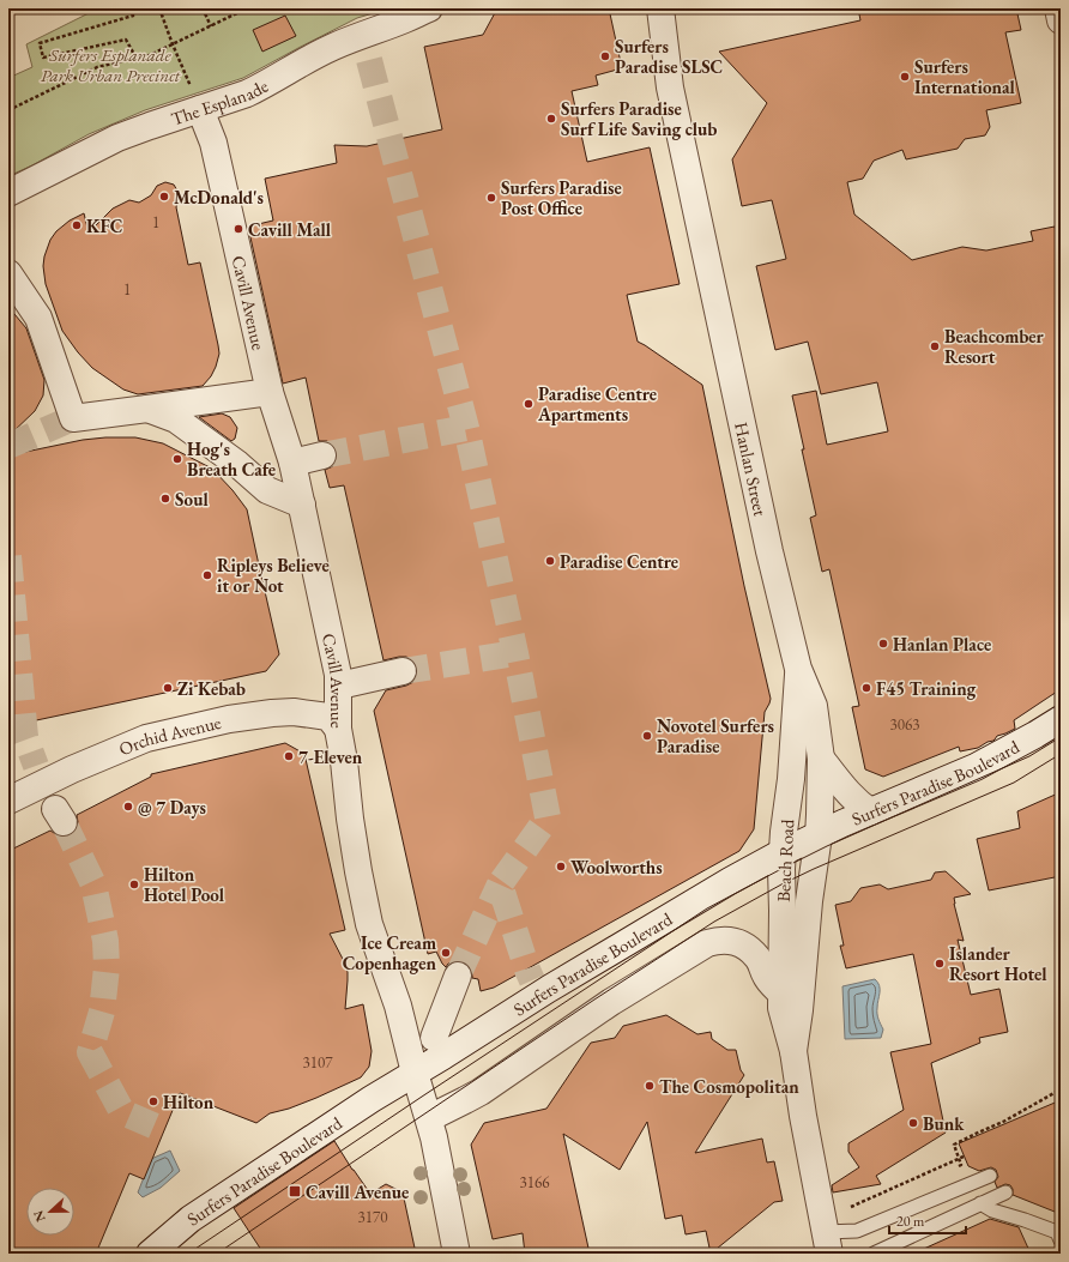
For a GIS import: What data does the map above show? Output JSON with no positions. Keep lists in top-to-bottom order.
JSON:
{
  "streets": {
    "street": [
      "The Esplanade",
      "Cavill Avenue",
      "Hanlan Street",
      "Orchid Avenue",
      "Surfers Paradise Boulevard",
      "Beach Road"
    ]
  },
  "crossings": [
    ["The Esplanade", "Cavill Avenue"],
    ["Cavill Avenue", "Orchid Avenue"],
    ["Cavill Avenue", "Surfers Paradise Boulevard"],
    ["Hanlan Street", "Surfers Paradise Boulevard"],
    ["Hanlan Street", "Beach Road"],
    ["Surfers Paradise Boulevard", "Beach Road"]
  ],
  "parks": ["Surfers Esplanade Park Urban Precinct"],
  "places": {
    "other": [
      "Surfers Paradise SLSC",
      "Surfers International",
      "Surfers Paradise Surf Life Saving club",
      "McDonald's",
      "Surfers Paradise Post Office",
      "KFC",
      "Cavill Mall",
      "Beachcomber Resort",
      "Paradise Centre Apartments",
      "Hog's Breath Cafe",
      "Soul",
      "Paradise Centre",
      "Ripleys Believe it or Not",
      "Hanlan Place",
      "Zi Kebab",
      "F45 Training",
      "Novotel Surfers Paradise",
      "7-Eleven",
      "@ 7 Days",
      "Woolworths",
      "Hilton Hotel Pool",
      "Ice Cream Copenhagen",
      "Islander Resort Hotel",
      "The Cosmopolitan",
      "Hilton",
      "Bunk"
    ],
    "transit": ["Cavill Avenue"]
  },
  "house_numbers": [
    "1",
    "1",
    "3063",
    "3107",
    "3166",
    "3170"
  ],
  "scale_bar": "20 m",
  "north": "left"
}
